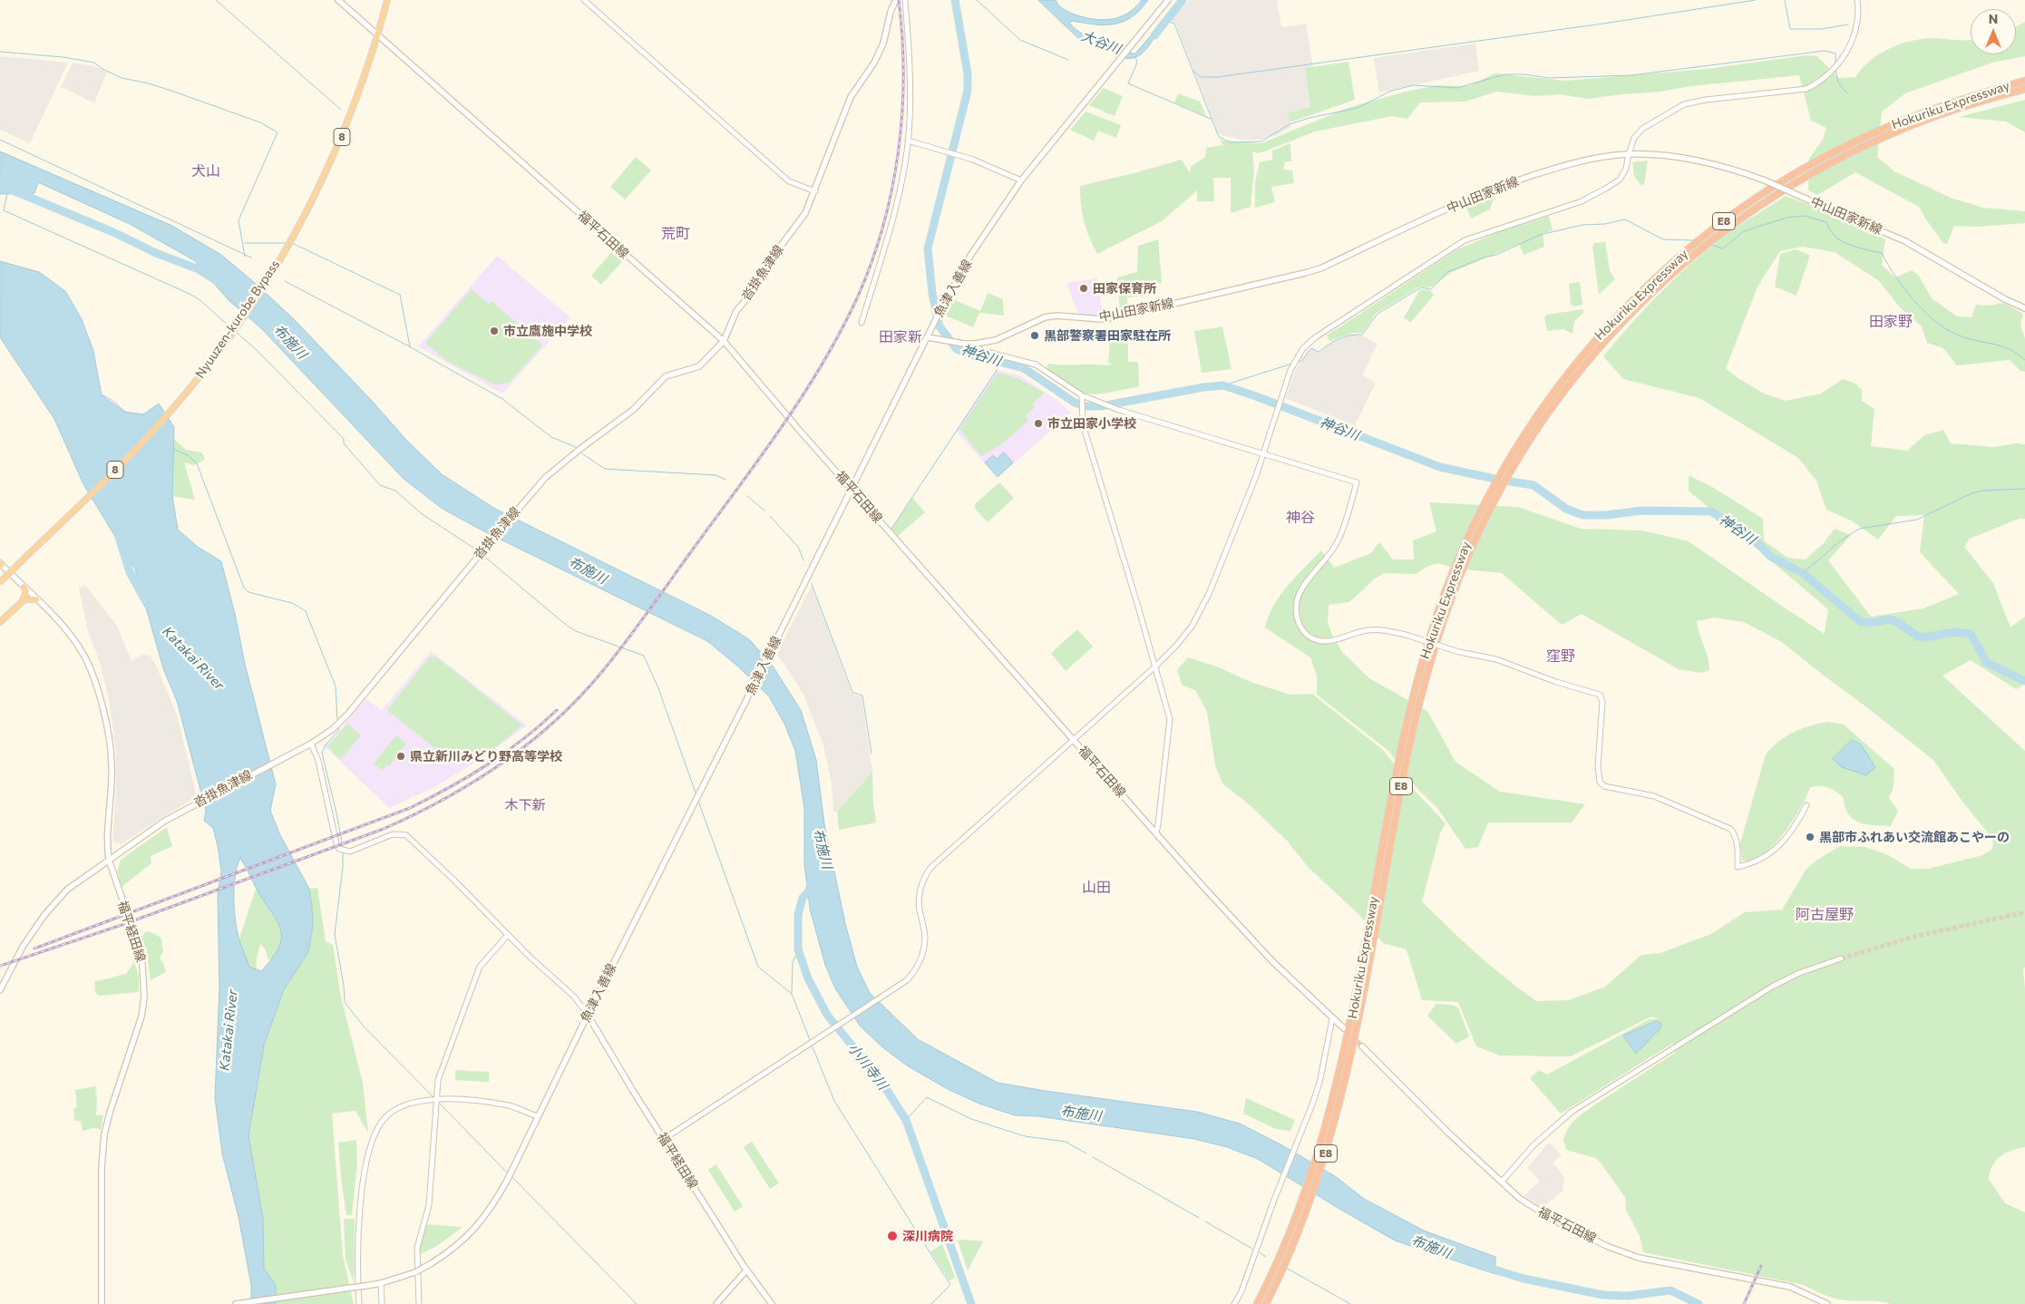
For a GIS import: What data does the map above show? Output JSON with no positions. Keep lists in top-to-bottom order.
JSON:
{
  "streets": {
    "highway": [
      "Hokuriku Expressway",
      "8",
      "E8",
      "Nyuuzen-kurobe Bypass"
    ],
    "main road": [
      "中山田家新線",
      "福平石田線",
      "沓掛魚津線",
      "魚津入善線",
      "福平経田線"
    ]
  },
  "crossings": [
    ["中山田家新線", "魚津入善線"],
    ["福平石田線", "沓掛魚津線"],
    ["福平石田線", "魚津入善線"],
    ["福平石田線", "Nyuuzen-kurobe Bypass"],
    ["沓掛魚津線", "福平経田線"],
    ["魚津入善線", "福平経田線"]
  ],
  "districts": [
    "犬山",
    "荒町",
    "田家野",
    "田家新",
    "神谷",
    "窪野",
    "木下新",
    "山田",
    "阿古屋野"
  ],
  "water": [
    "大谷川",
    "布施川",
    "神谷川",
    "Katakai River",
    "小川寺川"
  ],
  "places": [
    "田家保育所",
    "市立鷹施中学校",
    "黒部警察署田家駐在所",
    "市立田家小学校",
    "県立新川みどり野高等学校",
    "黒部市ふれあい交流館あこやーの",
    "深川病院"
  ],
  "north": "top"
}
